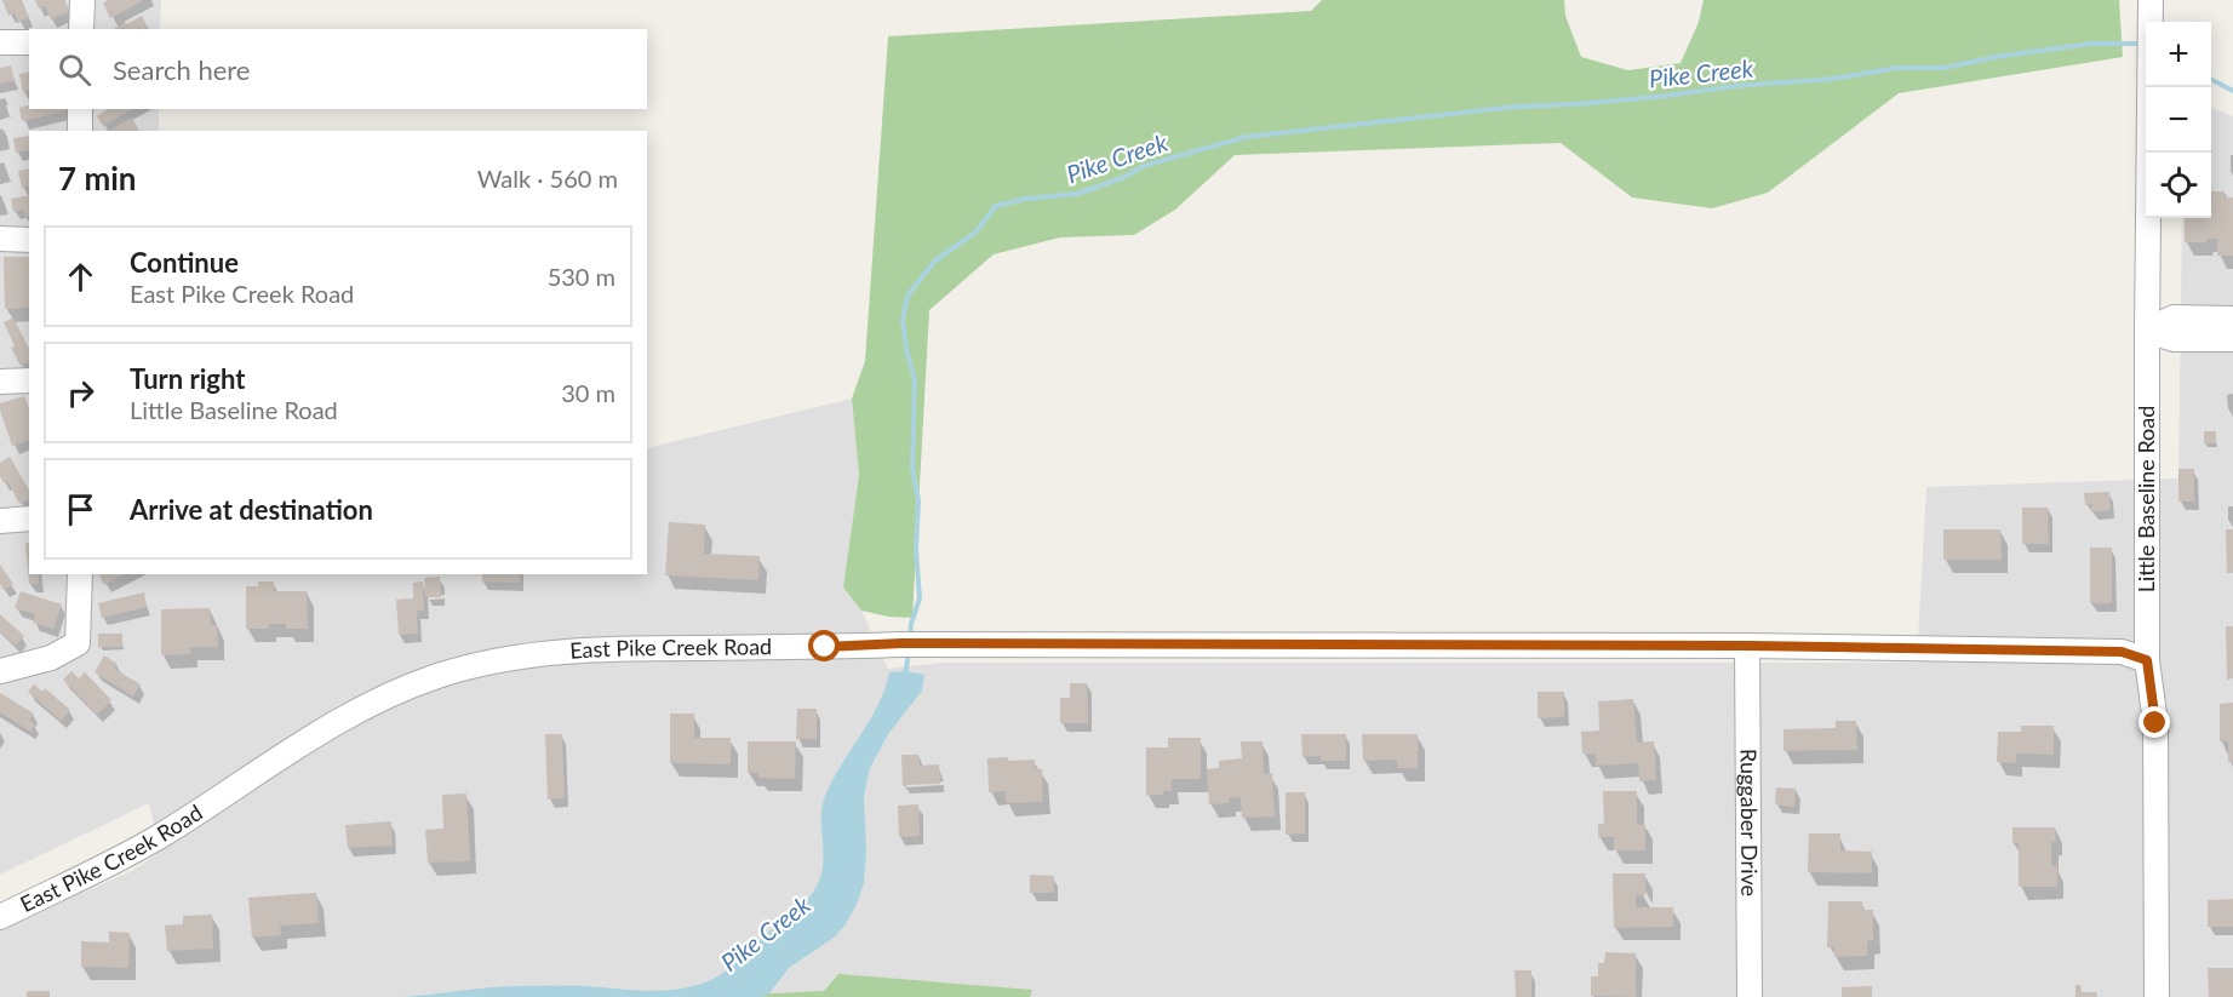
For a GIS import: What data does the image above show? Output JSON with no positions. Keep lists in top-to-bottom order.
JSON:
{
  "streets": {
    "street": ["Little Baseline Road", "East Pike Creek Road", "Ruggaber Drive"]
  },
  "crossings": [
    ["Little Baseline Road", "East Pike Creek Road"],
    ["East Pike Creek Road", "Ruggaber Drive"]
  ],
  "water": ["Pike Creek"],
  "page": {
    "map_buttons": ["+", "−"],
    "search": "Search here",
    "heading": ["7 min", "Walk · 560 m"],
    "list": [
      ["Continue", "East Pike Creek Road", "530 m"],
      ["Turn right", "Little Baseline Road", "30 m"],
      "Arrive at destination"
    ]
  }
}
